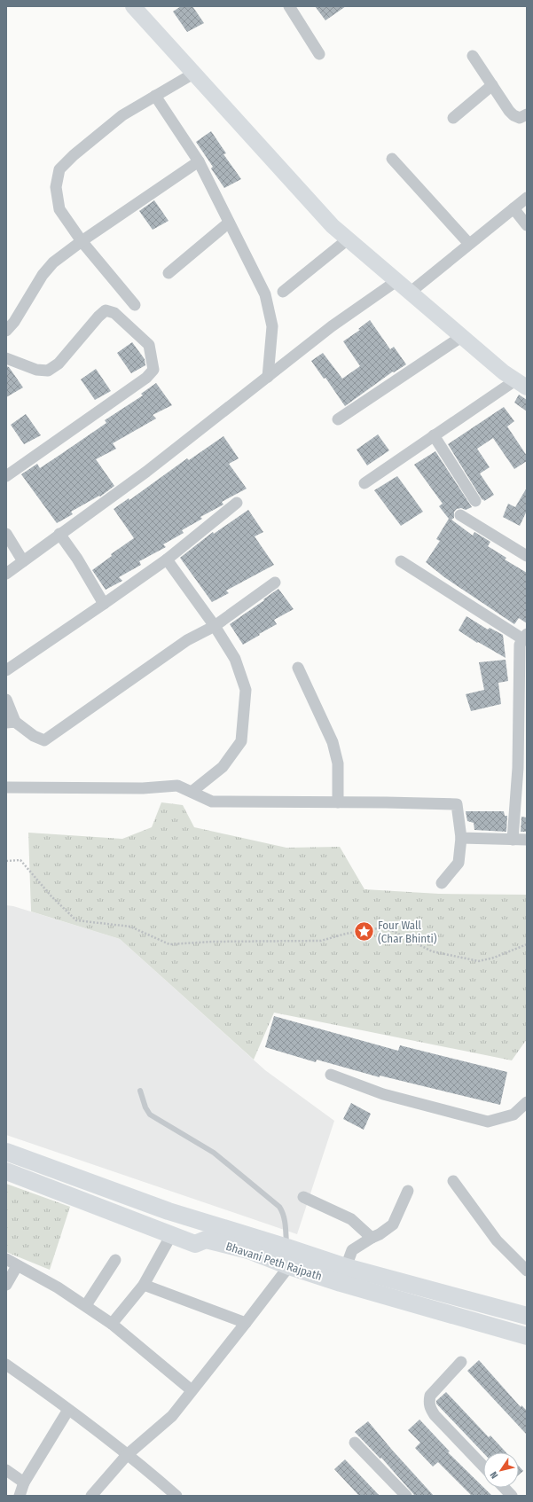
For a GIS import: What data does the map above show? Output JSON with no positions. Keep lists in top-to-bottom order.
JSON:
{
  "streets": {
    "main road": ["Bhavani Peth Rajpath"]
  },
  "places": {
    "place": ["Four Wall (Char Bhinti)"]
  },
  "north": "bottom left"
}
